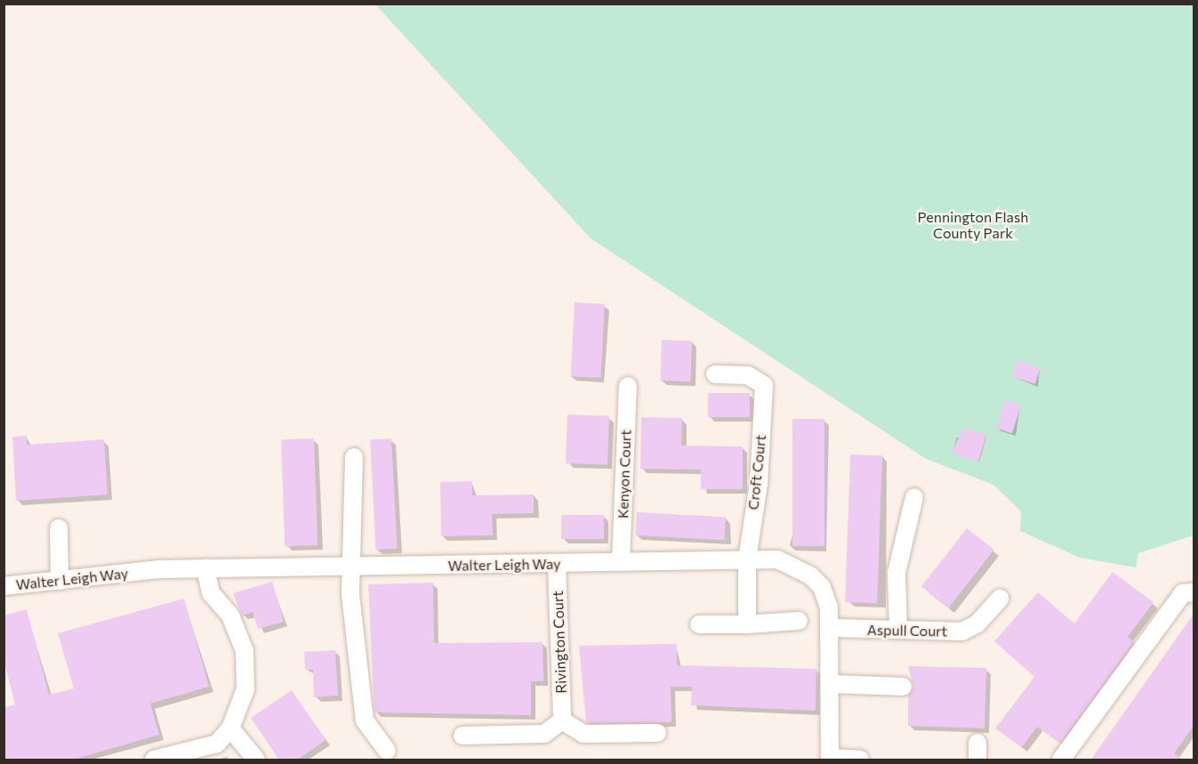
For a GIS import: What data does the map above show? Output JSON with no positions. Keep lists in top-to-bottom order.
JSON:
{
  "streets": {
    "street": [
      "Croft Court",
      "Kenyon Court",
      "Walter Leigh Way",
      "Aspull Court",
      "Rivington Court"
    ]
  },
  "crossings": [
    ["Croft Court", "Walter Leigh Way"],
    ["Kenyon Court", "Walter Leigh Way"],
    ["Walter Leigh Way", "Aspull Court"],
    ["Walter Leigh Way", "Rivington Court"]
  ],
  "parks": ["Pennington Flash County Park"]
}
